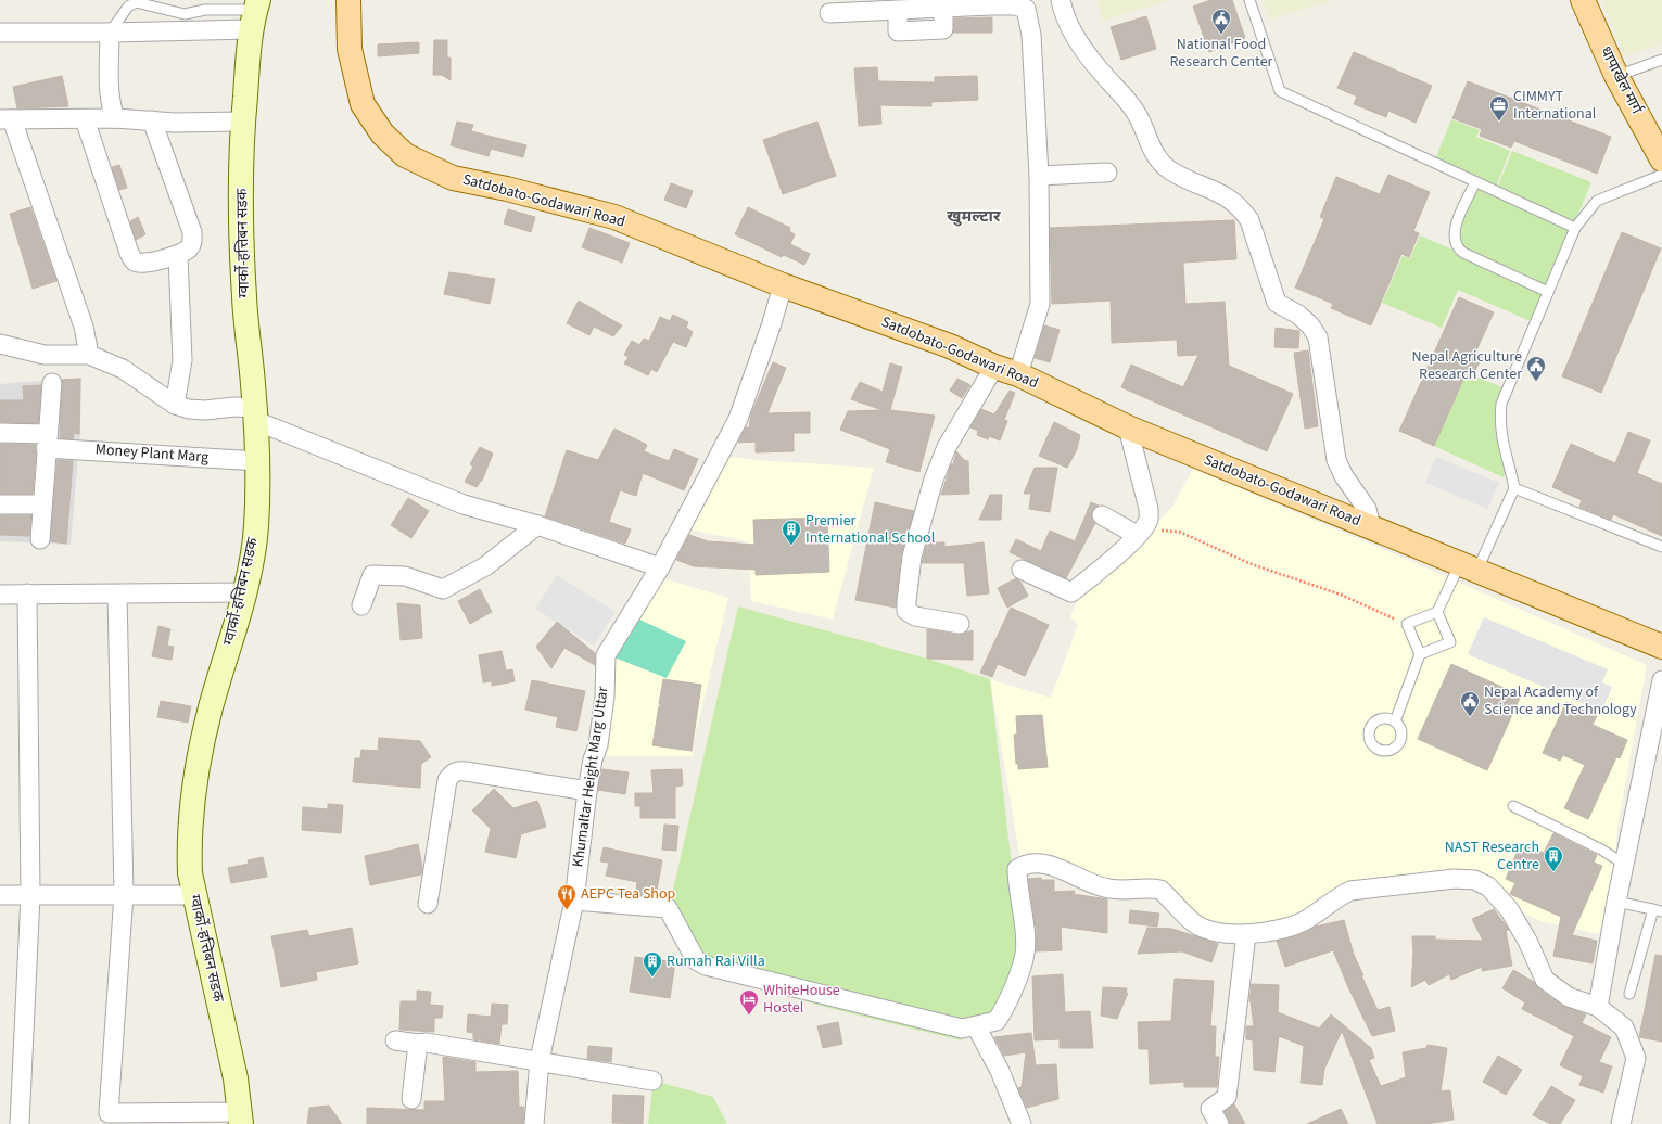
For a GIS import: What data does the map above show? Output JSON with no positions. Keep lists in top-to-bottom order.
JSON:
{
  "streets": {
    "main road": ["धापाखेल मार्ग", "Satdobato-Godawari Road", "ग्वार्को-हत्तिबन सडक"],
    "street": ["Money Plant Marg", "Khumaltar Height Marg Uttar"]
  },
  "crossings": [
    ["Satdobato-Godawari Road", "Khumaltar Height Marg Uttar"],
    ["ग्वार्को-हत्तिबन सडक", "Money Plant Marg"]
  ],
  "districts": ["खुमल्टार"],
  "places": {
    "public building": ["National Food Research Center", "Nepal Agriculture Research Center", "Nepal Academy of Science and Technology"],
    "office": ["CIMMYT International"],
    "building": ["Premier International School", "NAST Research Centre", "Rumah Rai Villa"],
    "restaurant": ["AEPC Tea Shop"],
    "hotel": ["WhiteHouse Hostel"]
  }
}
